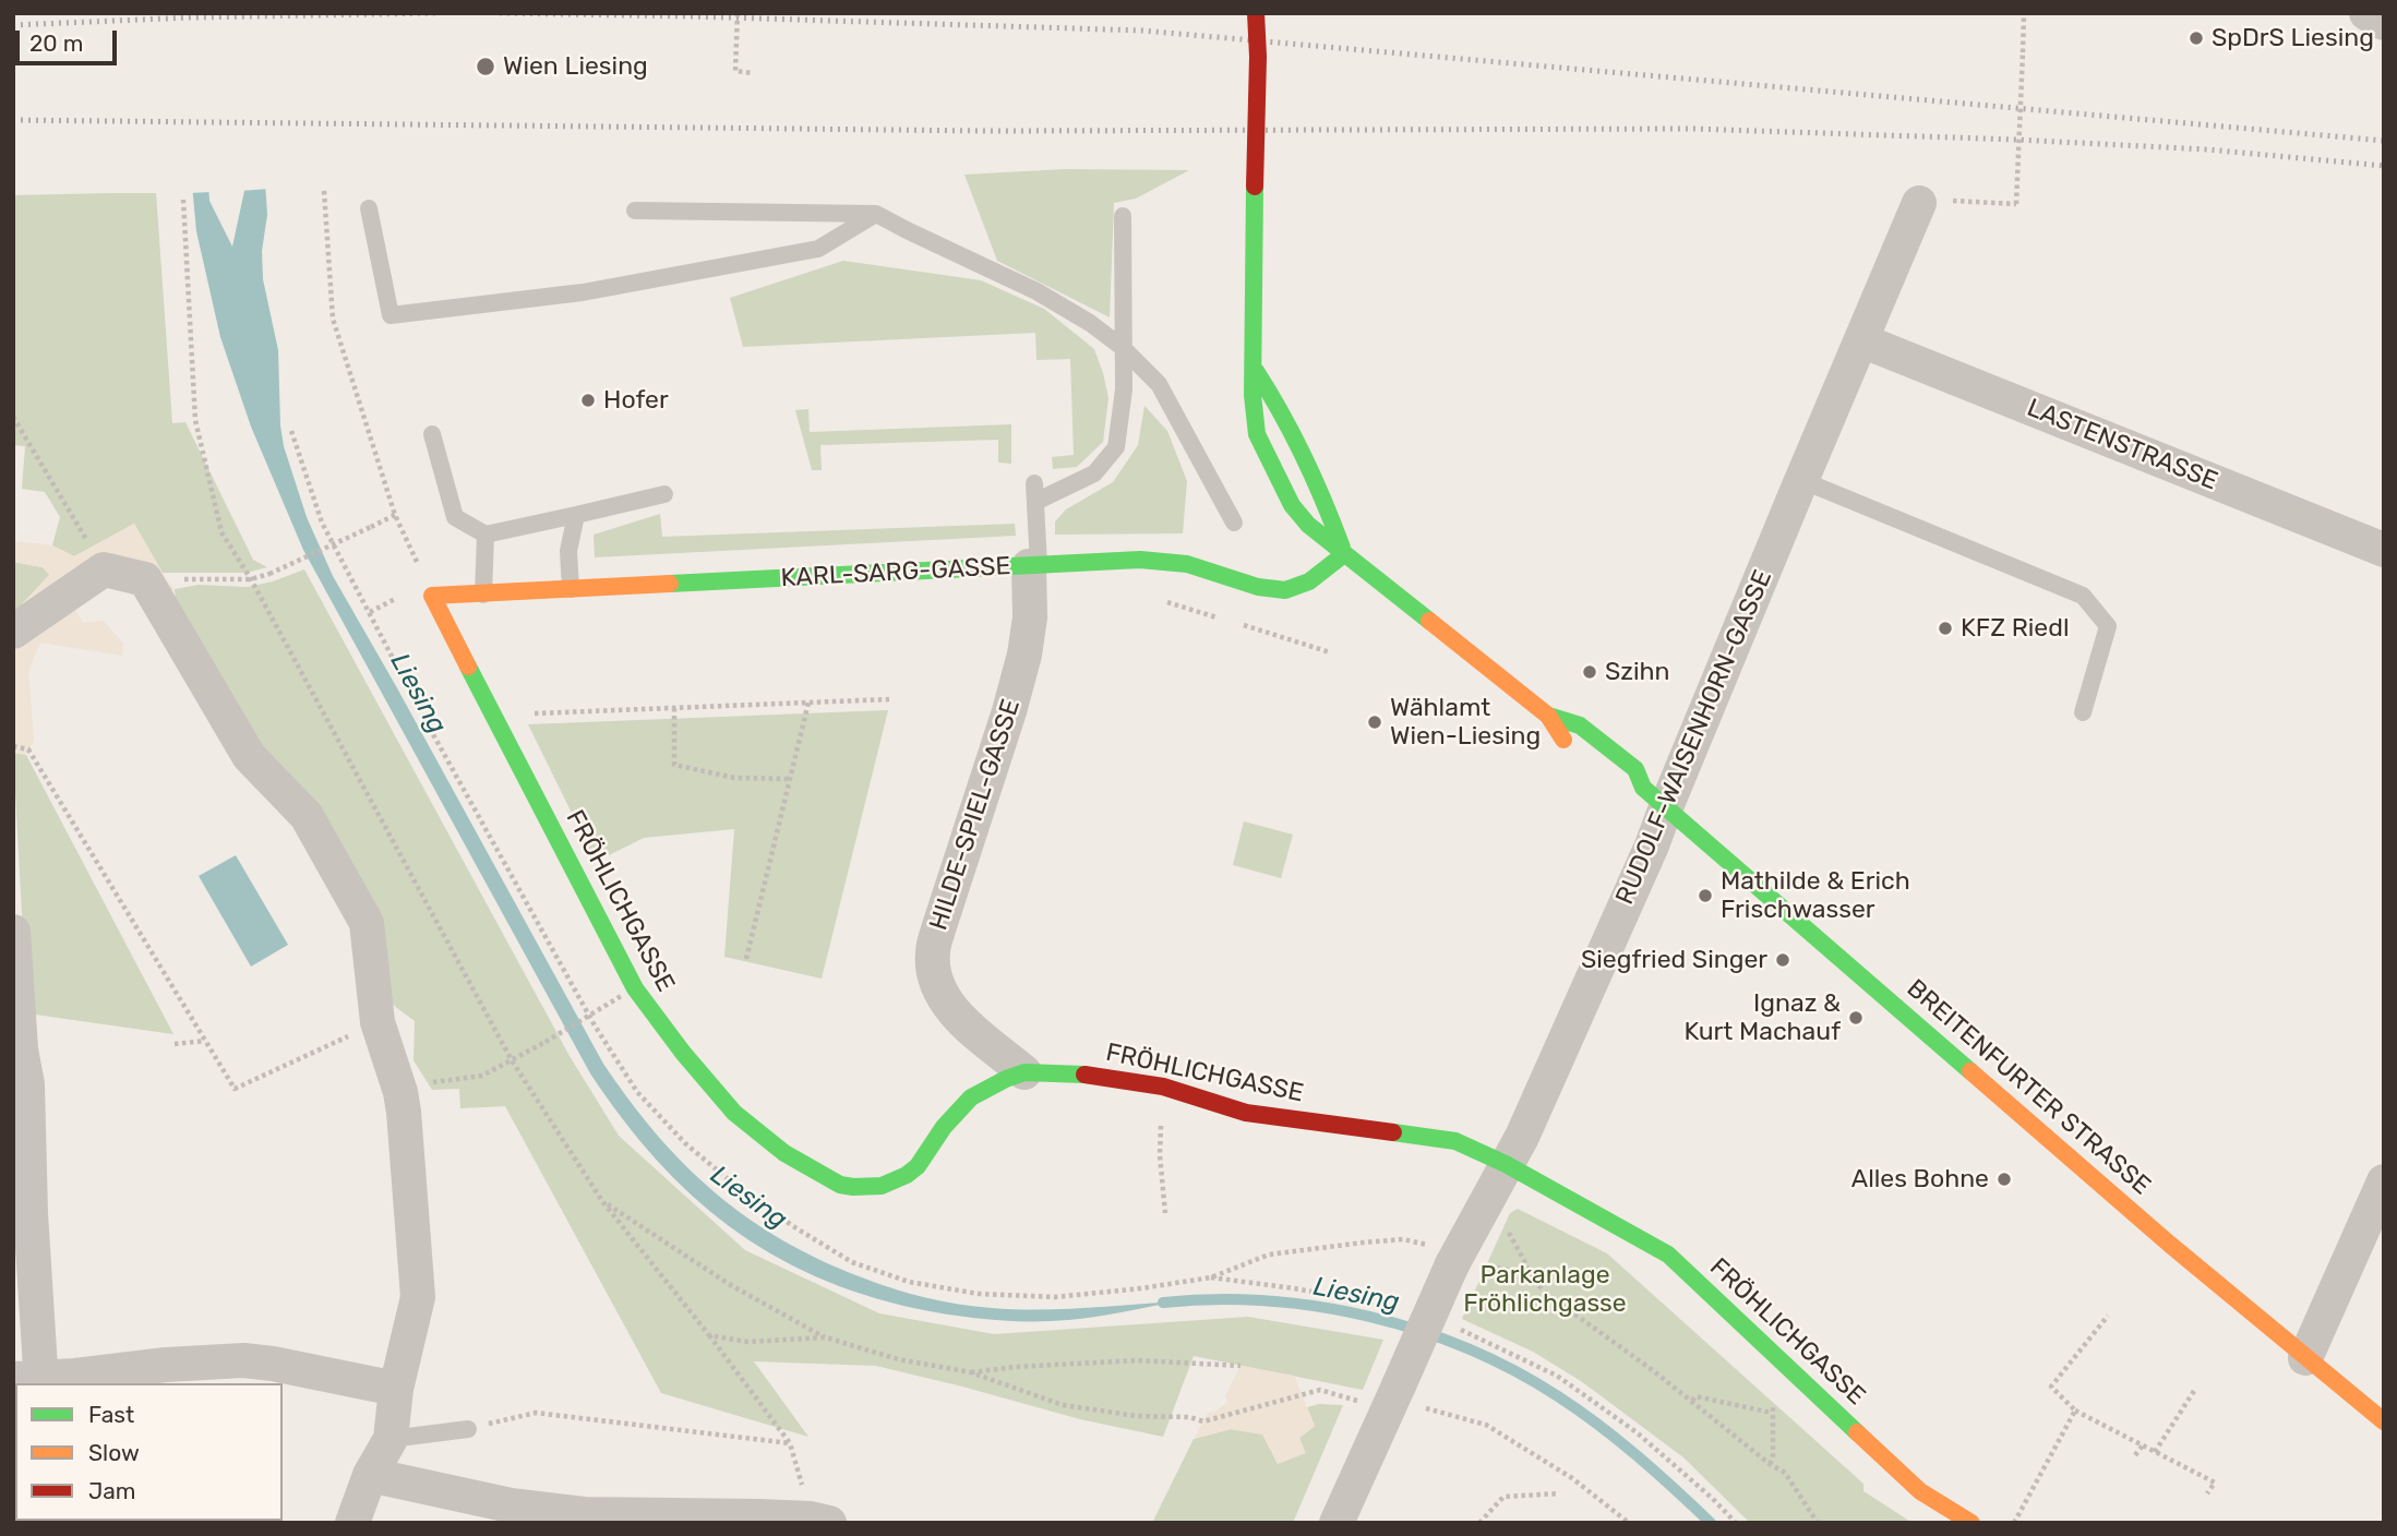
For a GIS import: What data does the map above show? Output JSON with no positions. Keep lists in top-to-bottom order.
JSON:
{
  "streets": {
    "street": [
      "LASTENSTRASSE",
      "KARL-SARG-GASSE",
      "RUDOLF-WAISENHORN-GASSE",
      "HILDE-SPIEL-GASSE",
      "FRÖHLICHGASSE",
      "BREITENFURTER STRASSE"
    ]
  },
  "crossings": [
    ["LASTENSTRASSE", "RUDOLF-WAISENHORN-GASSE"],
    ["KARL-SARG-GASSE", "HILDE-SPIEL-GASSE"],
    ["KARL-SARG-GASSE", "FRÖHLICHGASSE"],
    ["KARL-SARG-GASSE", "BREITENFURTER STRASSE"],
    ["RUDOLF-WAISENHORN-GASSE", "FRÖHLICHGASSE"],
    ["RUDOLF-WAISENHORN-GASSE", "BREITENFURTER STRASSE"],
    ["HILDE-SPIEL-GASSE", "FRÖHLICHGASSE"]
  ],
  "water": ["Liesing"],
  "parks": ["Parkanlage Fröhlichgasse"],
  "places": [
    "SpDrS Liesing",
    "Wien Liesing",
    "Hofer",
    "KFZ Riedl",
    "Szihn",
    "Wählamt Wien-Liesing",
    "Mathilde & Erich Frischwasser",
    "Siegfried Singer",
    "Ignaz & Kurt Machauf",
    "Alles Bohne"
  ],
  "legend": ["Fast", "Slow", "Jam"],
  "scale_bar": "20 m"
}
